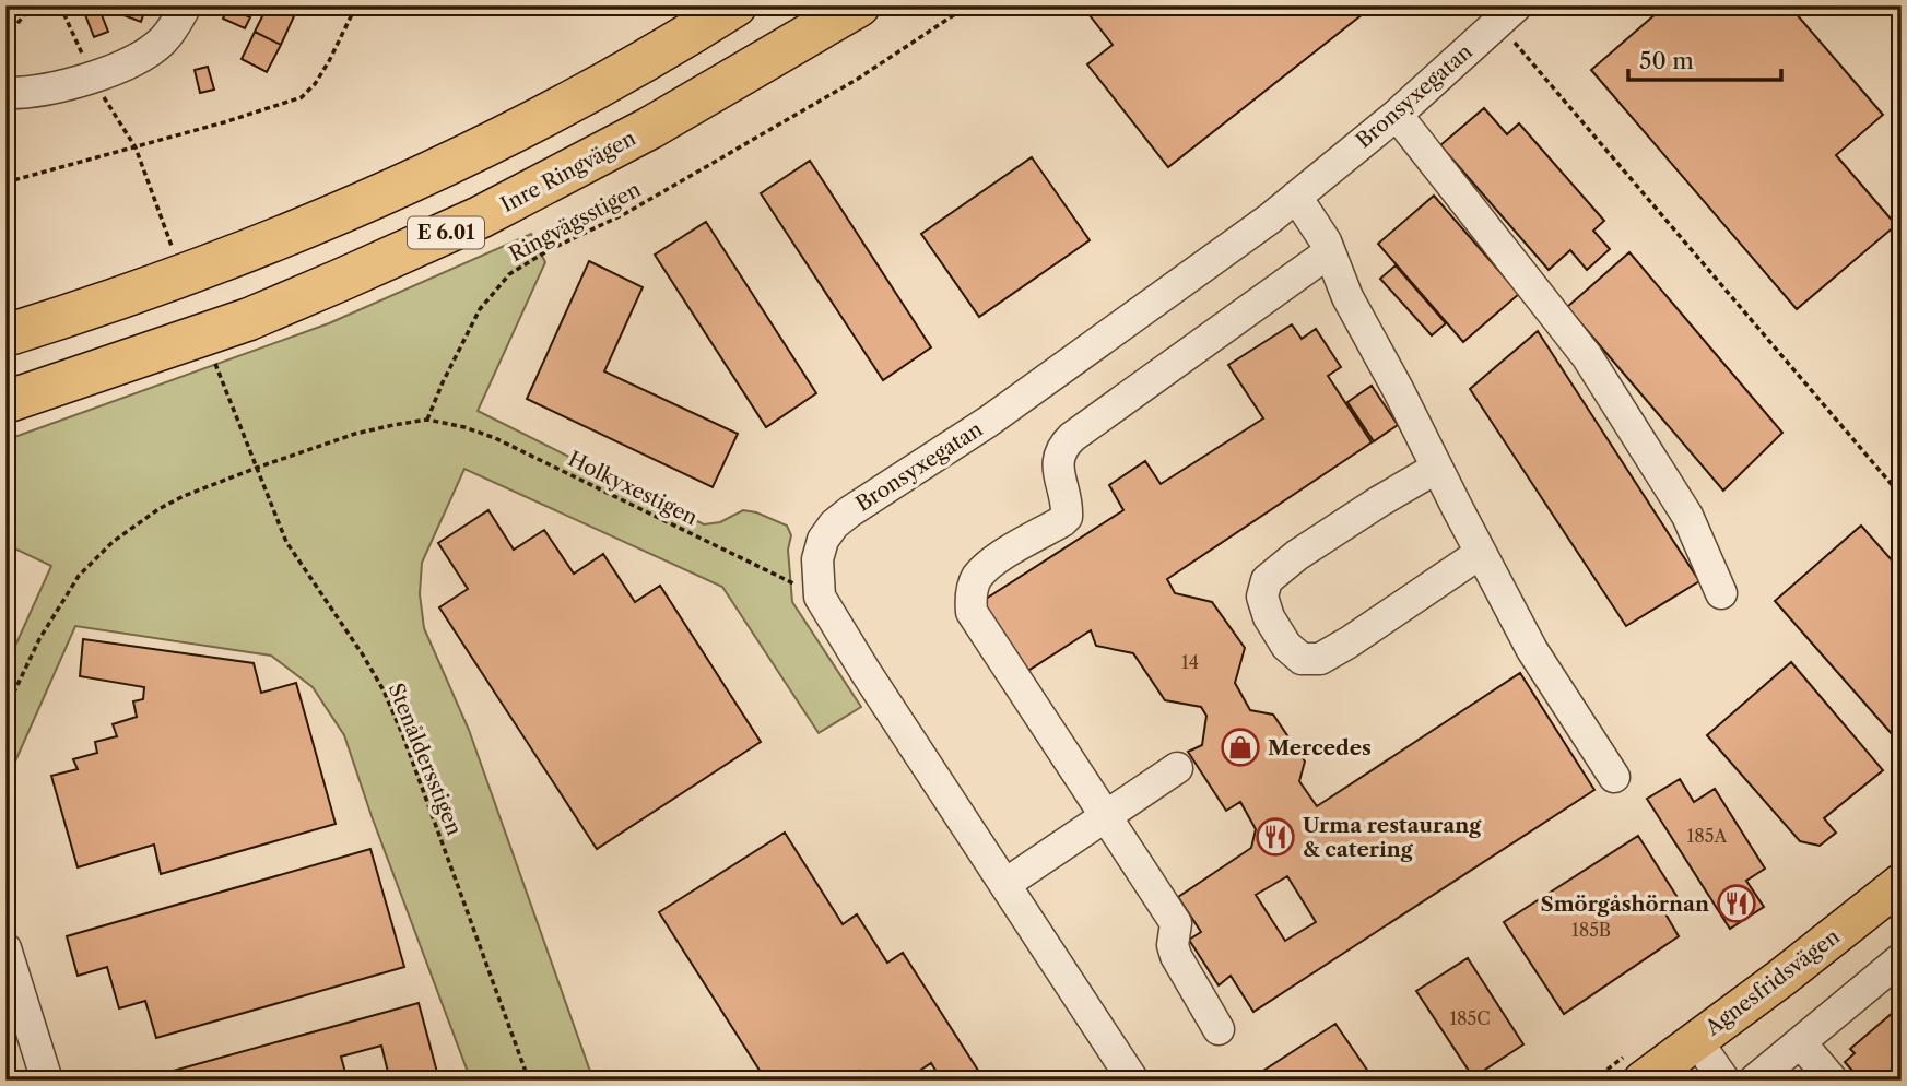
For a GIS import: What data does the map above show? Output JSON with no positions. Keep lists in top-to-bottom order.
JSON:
{
  "streets": {
    "highway": ["Inre Ringvägen", "E 6.01"],
    "main road": ["Agnesfridsvägen"],
    "street": ["Bronsyxegatan"],
    "path": ["Ringvägsstigen", "Holkyxestigen", "Stenåldersstigen"]
  },
  "crossings": [
    ["Bronsyxegatan", "Holkyxestigen"],
    ["Ringvägsstigen", "Holkyxestigen"]
  ],
  "places": {
    "shop": ["Mercedes"],
    "restaurant": ["Urma restaurang & catering", "Smörgåshörnan"]
  },
  "house_numbers": [
    "14",
    "185A",
    "185B",
    "185C"
  ],
  "scale_bar": "50 m"
}
